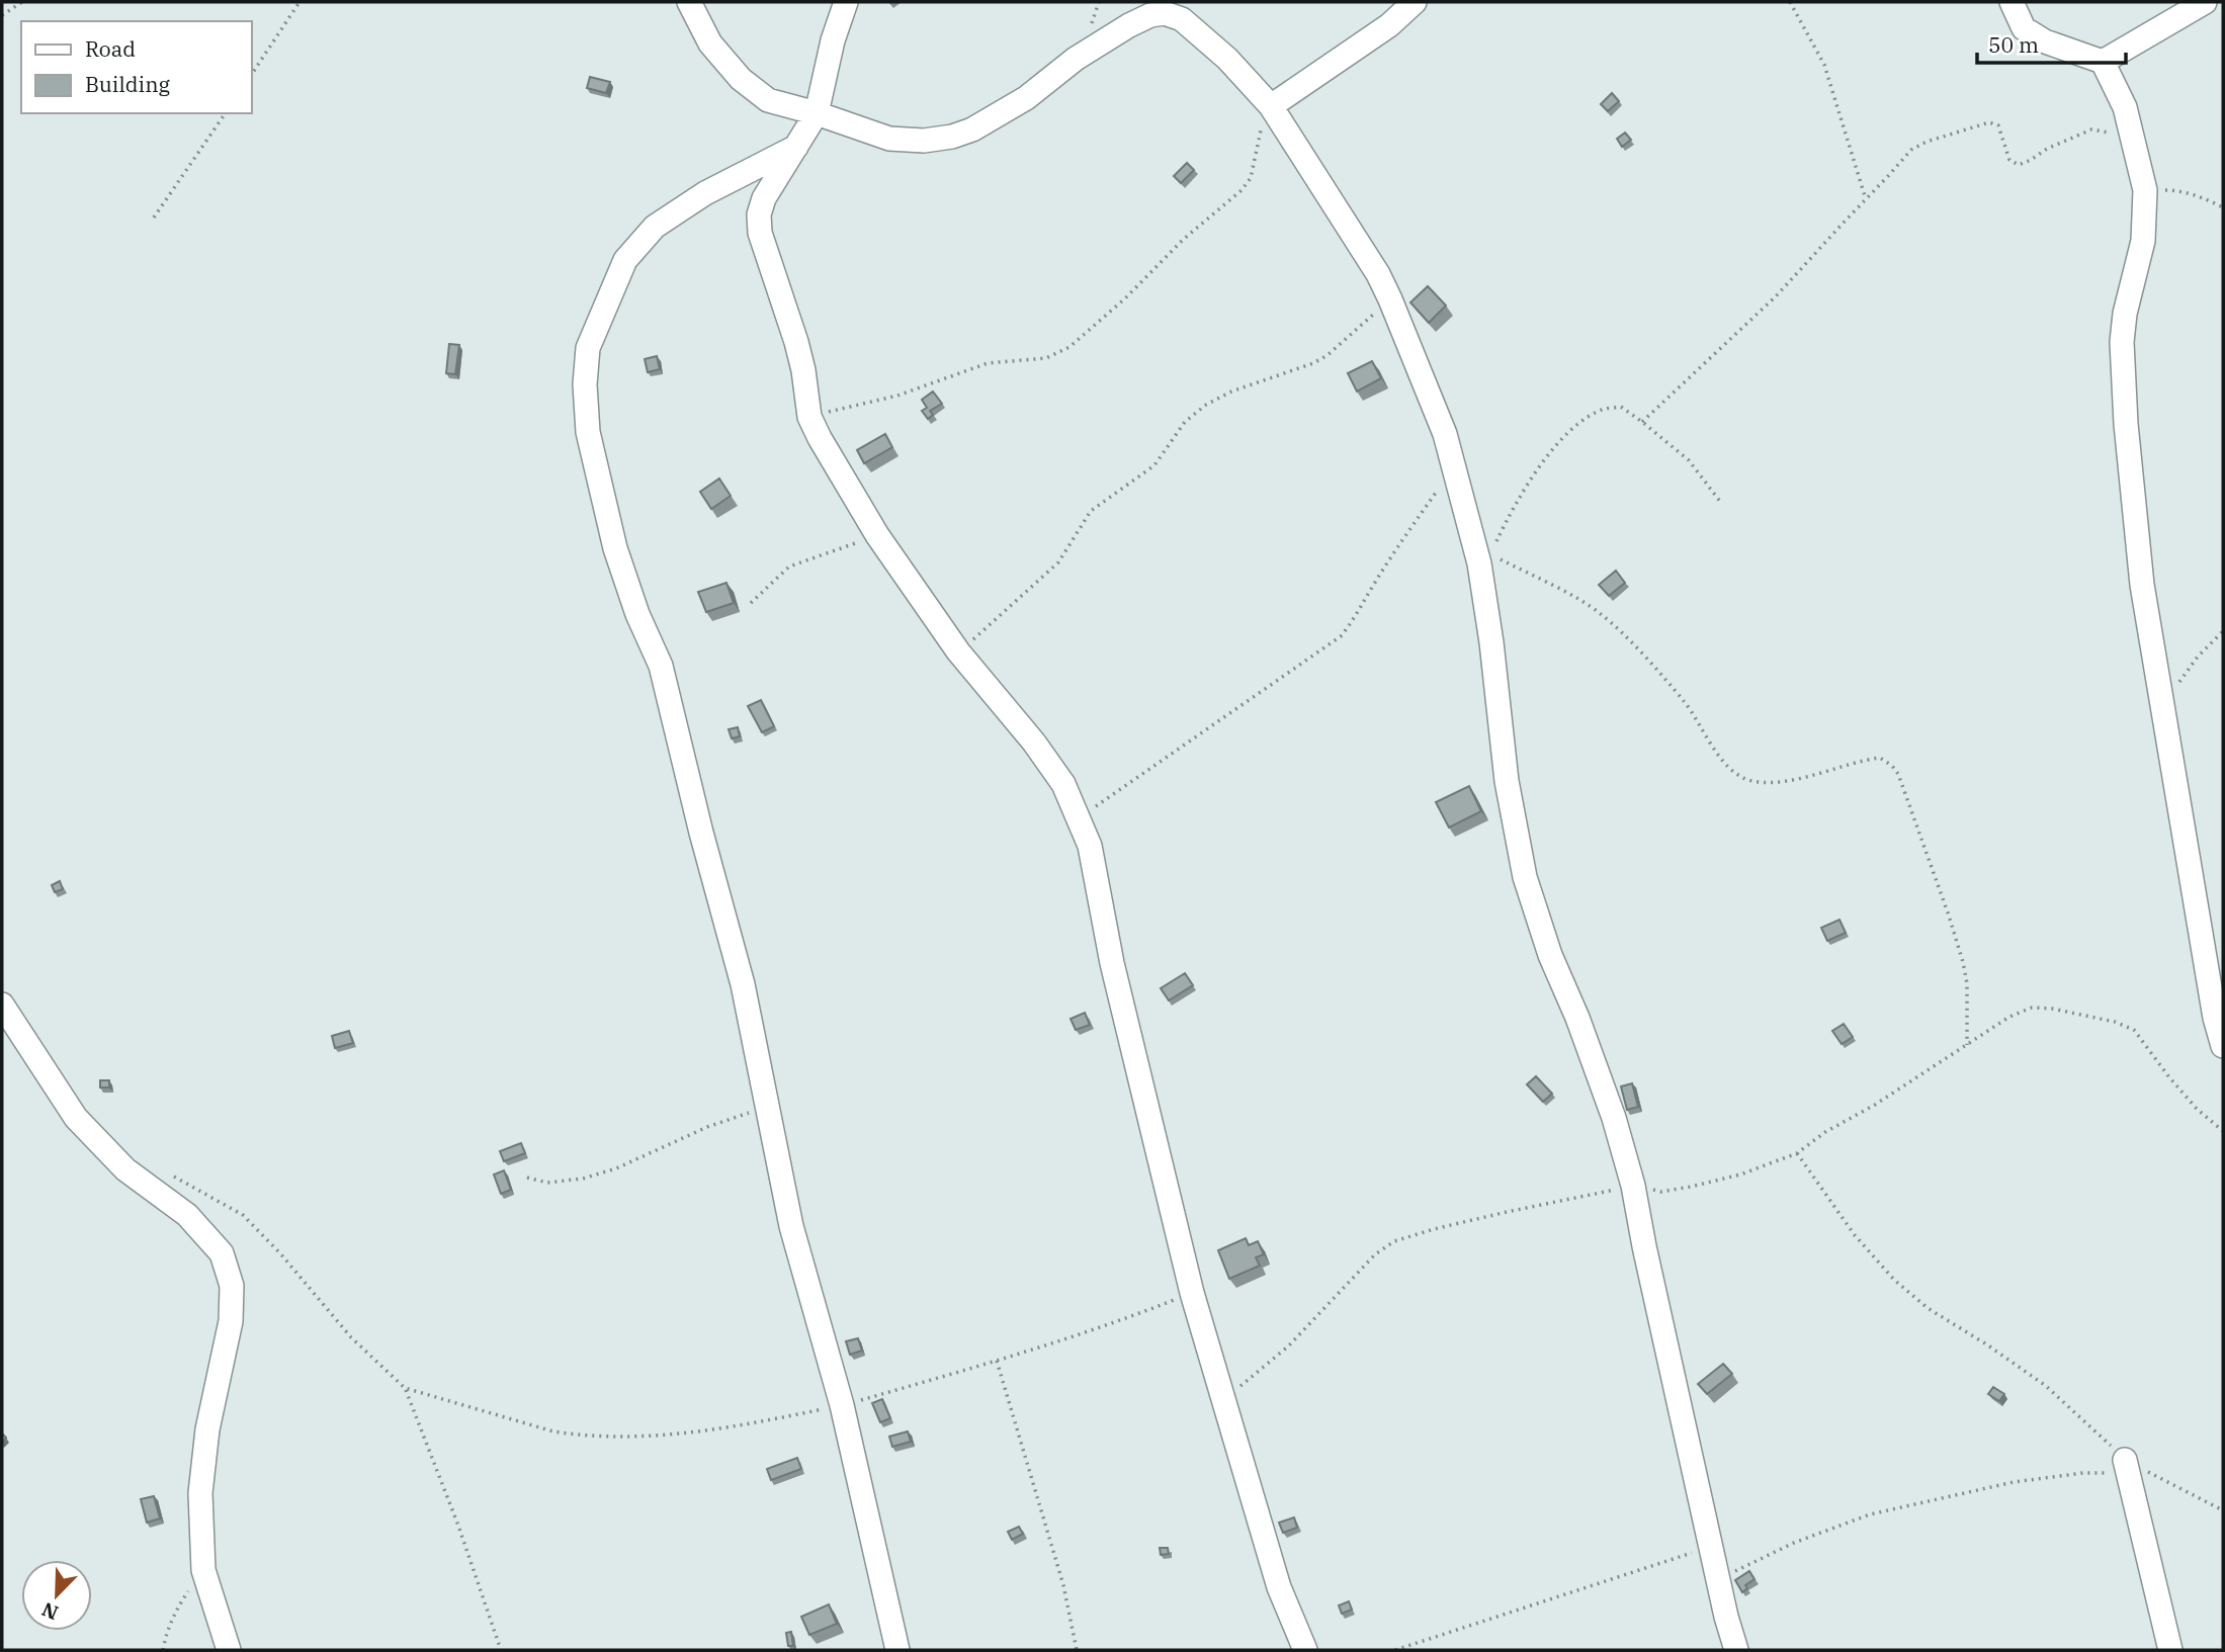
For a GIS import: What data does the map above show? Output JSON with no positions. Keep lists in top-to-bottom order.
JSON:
{
  "legend": ["Road", "Building"],
  "scale_bar": "50 m",
  "north": "bottom left"
}
